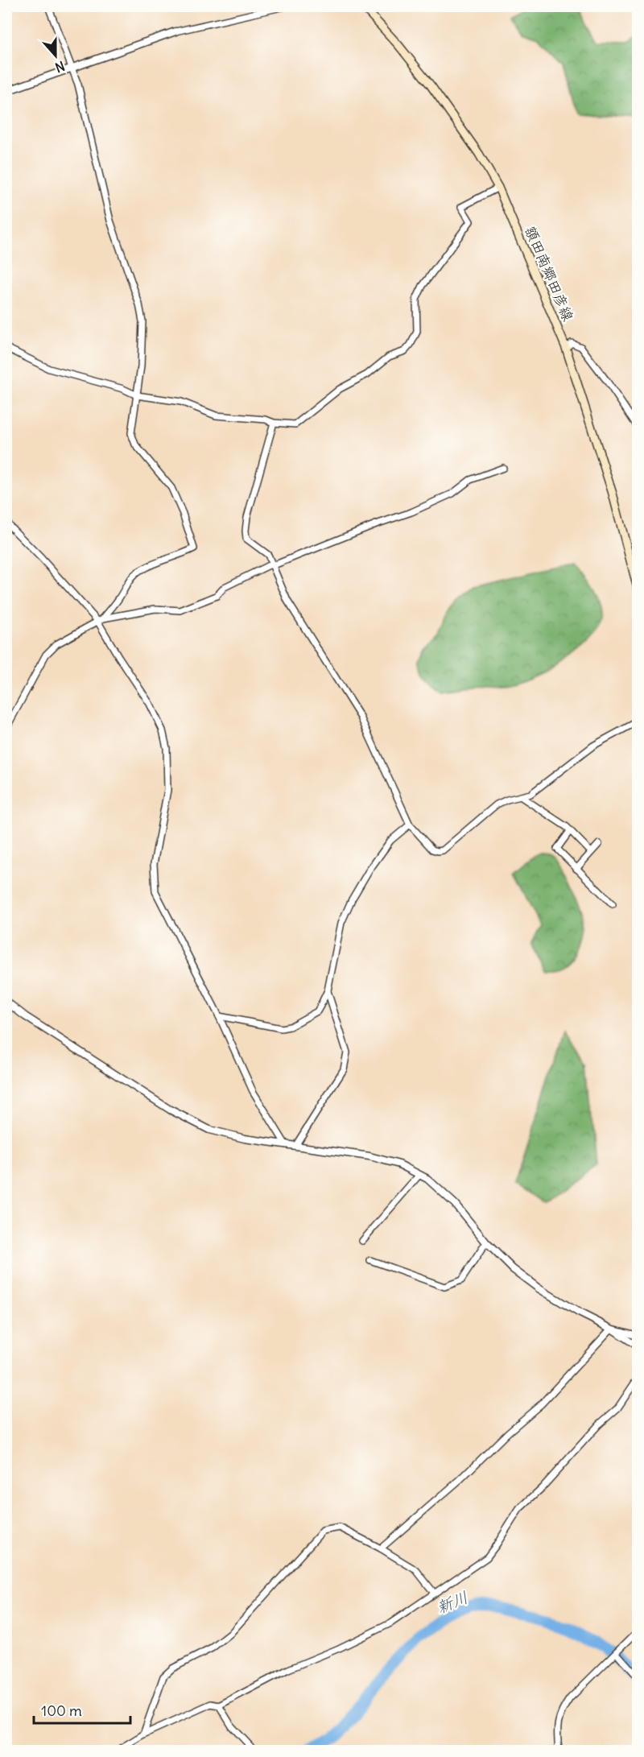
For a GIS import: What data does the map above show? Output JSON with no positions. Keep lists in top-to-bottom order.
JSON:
{
  "streets": {
    "main road": ["額田南郷田彦線"]
  },
  "water": ["新川"],
  "scale_bar": "100 m",
  "north": "bottom"
}
